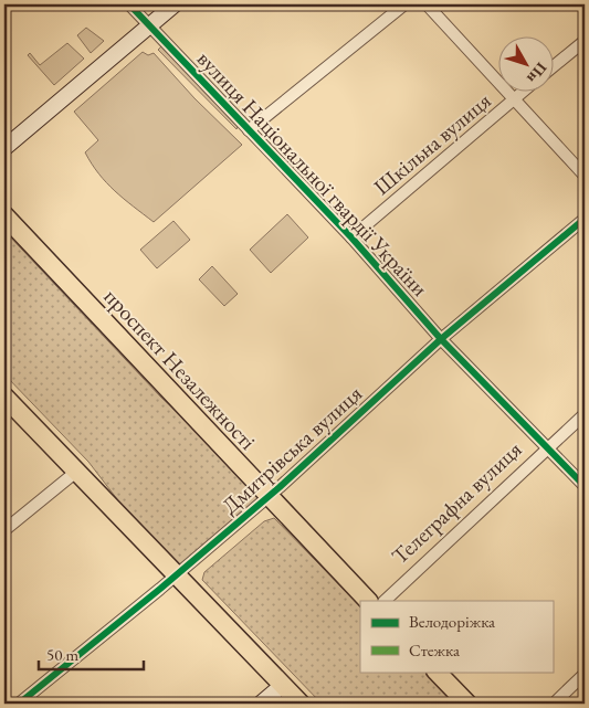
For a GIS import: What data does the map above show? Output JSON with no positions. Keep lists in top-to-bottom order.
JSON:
{
  "streets": {
    "main road": ["проспект Незалежності"],
    "street": [
      "Шкільна вулиця",
      "вулиця Національної гвардії України",
      "Дмитрівська вулиця",
      "Телеграфна вулиця"
    ]
  },
  "crossings": [
    ["Шкільна вулиця", "вулиця Національної гвардії України"],
    ["вулиця Національної гвардії України", "Дмитрівська вулиця"],
    ["вулиця Національної гвардії України", "Телеграфна вулиця"],
    ["проспект Незалежності", "Дмитрівська вулиця"]
  ],
  "legend": ["Велодоріжка", "Стежка"],
  "scale_bar": "50 m",
  "north": "bottom right"
}
